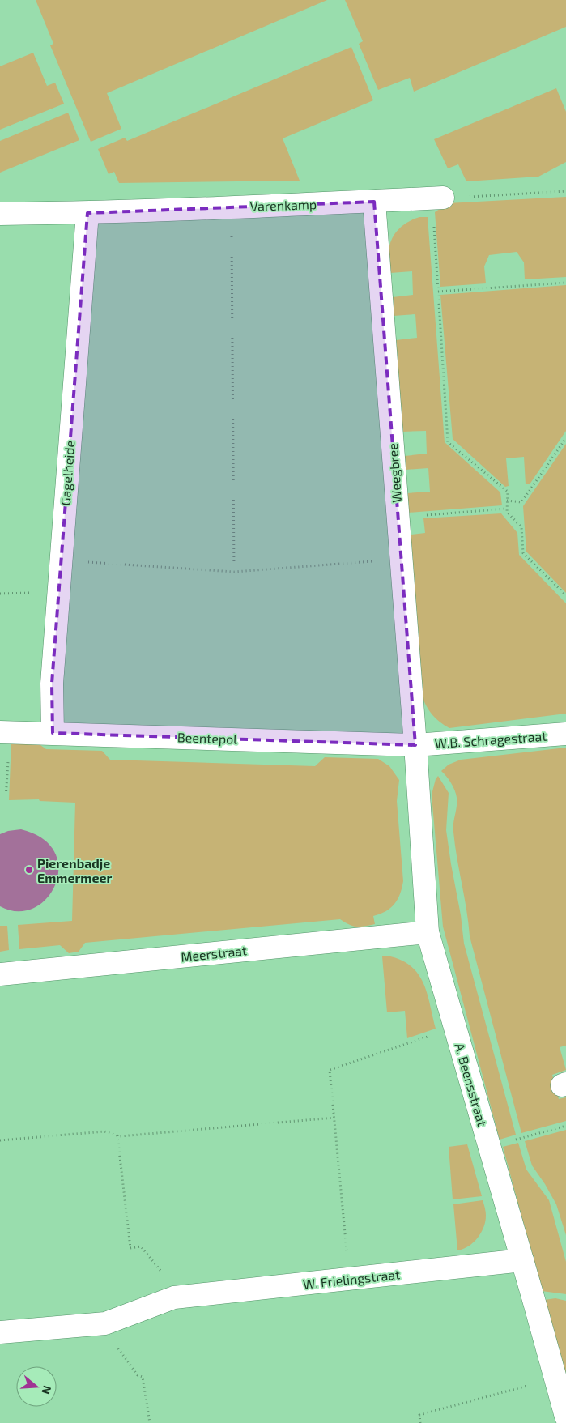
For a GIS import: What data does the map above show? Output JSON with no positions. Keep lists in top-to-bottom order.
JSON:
{
  "streets": {
    "street": [
      "Varenkamp",
      "Gagelheide",
      "Weegbree",
      "Beentepol",
      "W.B. Schragestraat",
      "Meerstraat",
      "A. Beensstraat",
      "W. Frielingstraat"
    ]
  },
  "crossings": [
    ["Varenkamp", "Gagelheide"],
    ["Varenkamp", "Weegbree"],
    ["Gagelheide", "Beentepol"],
    ["Weegbree", "Beentepol"],
    ["Weegbree", "W.B. Schragestraat"],
    ["Weegbree", "A. Beensstraat"],
    ["Beentepol", "W.B. Schragestraat"],
    ["Beentepol", "A. Beensstraat"],
    ["W.B. Schragestraat", "A. Beensstraat"],
    ["Meerstraat", "A. Beensstraat"],
    ["A. Beensstraat", "W. Frielingstraat"]
  ],
  "places": ["Pierenbadje Emmermeer"],
  "north": "right"
}
